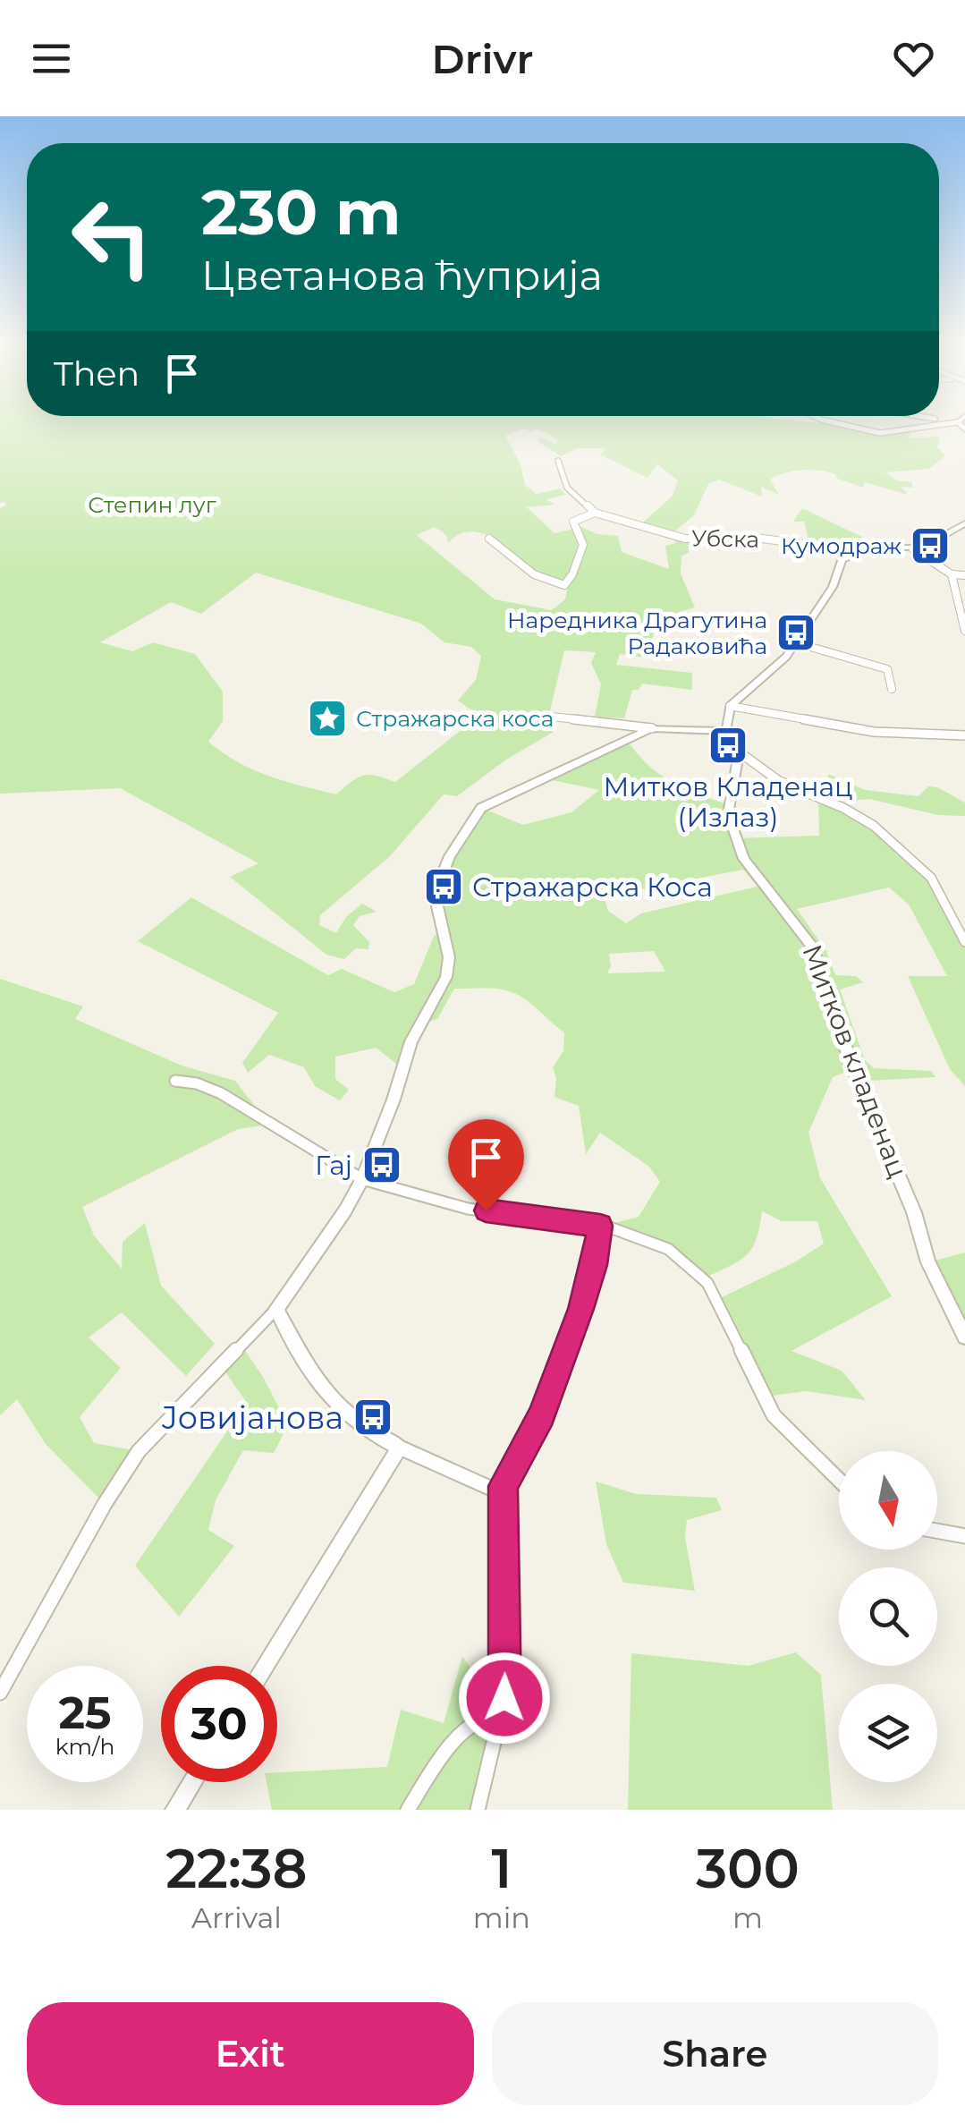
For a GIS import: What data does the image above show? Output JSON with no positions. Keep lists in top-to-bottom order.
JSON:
{
  "streets": {
    "street": ["Убска", "Митков кладенац"]
  },
  "parks": ["Степин луг"],
  "places": {
    "bus stop": [
      "Кумодраж",
      "Наредника Драгутина Радаковића",
      "Митков Кладенац (Излаз)",
      "Стражарска Коса",
      "Гај",
      "Јовијанова"
    ],
    "place": ["Стражарска коса"]
  },
  "north": "bottom",
  "page": {
    "header": "Drivr",
    "turn": ["230 m", "Цветанова ћуприја"],
    "then": "Then",
    "speed": "25 km/h",
    "limit": "30",
    "eta": [
      "22:38",
      "Arrival",
      "1",
      "min",
      "300",
      "m"
    ],
    "buttons": ["Exit", "Share"]
  }
}
